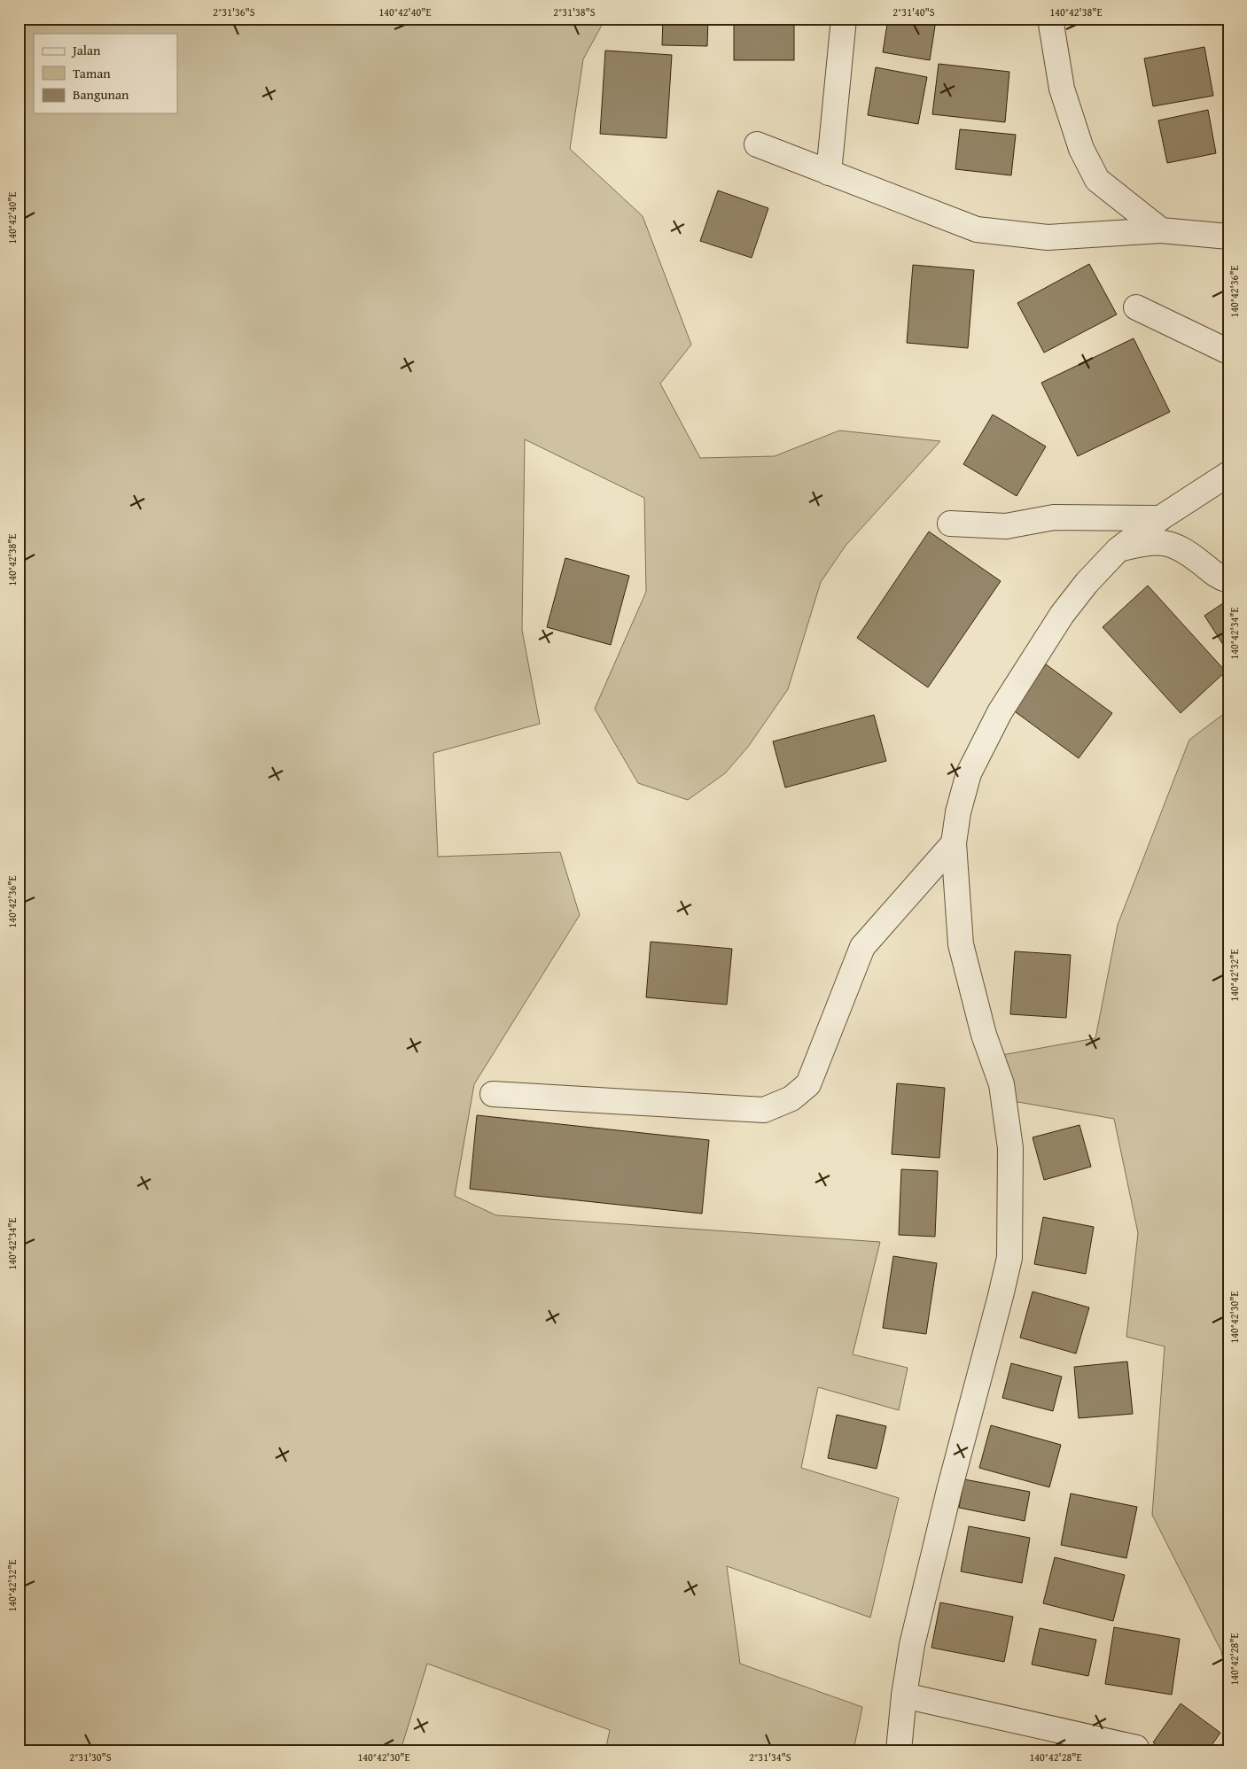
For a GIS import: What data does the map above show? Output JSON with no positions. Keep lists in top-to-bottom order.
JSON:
{
  "legend": ["Jalan", "Taman", "Bangunan"],
  "coordinates": [
    "2°31'36\"S",
    "140°42'40\"E",
    "2°31'38\"S",
    "2°31'40\"S",
    "140°42'38\"E",
    "140°42'36\"E",
    "140°42'34\"E",
    "140°42'32\"E",
    "140°42'30\"E",
    "140°42'28\"E",
    "2°31'30\"S",
    "2°31'34\"S"
  ]
}
